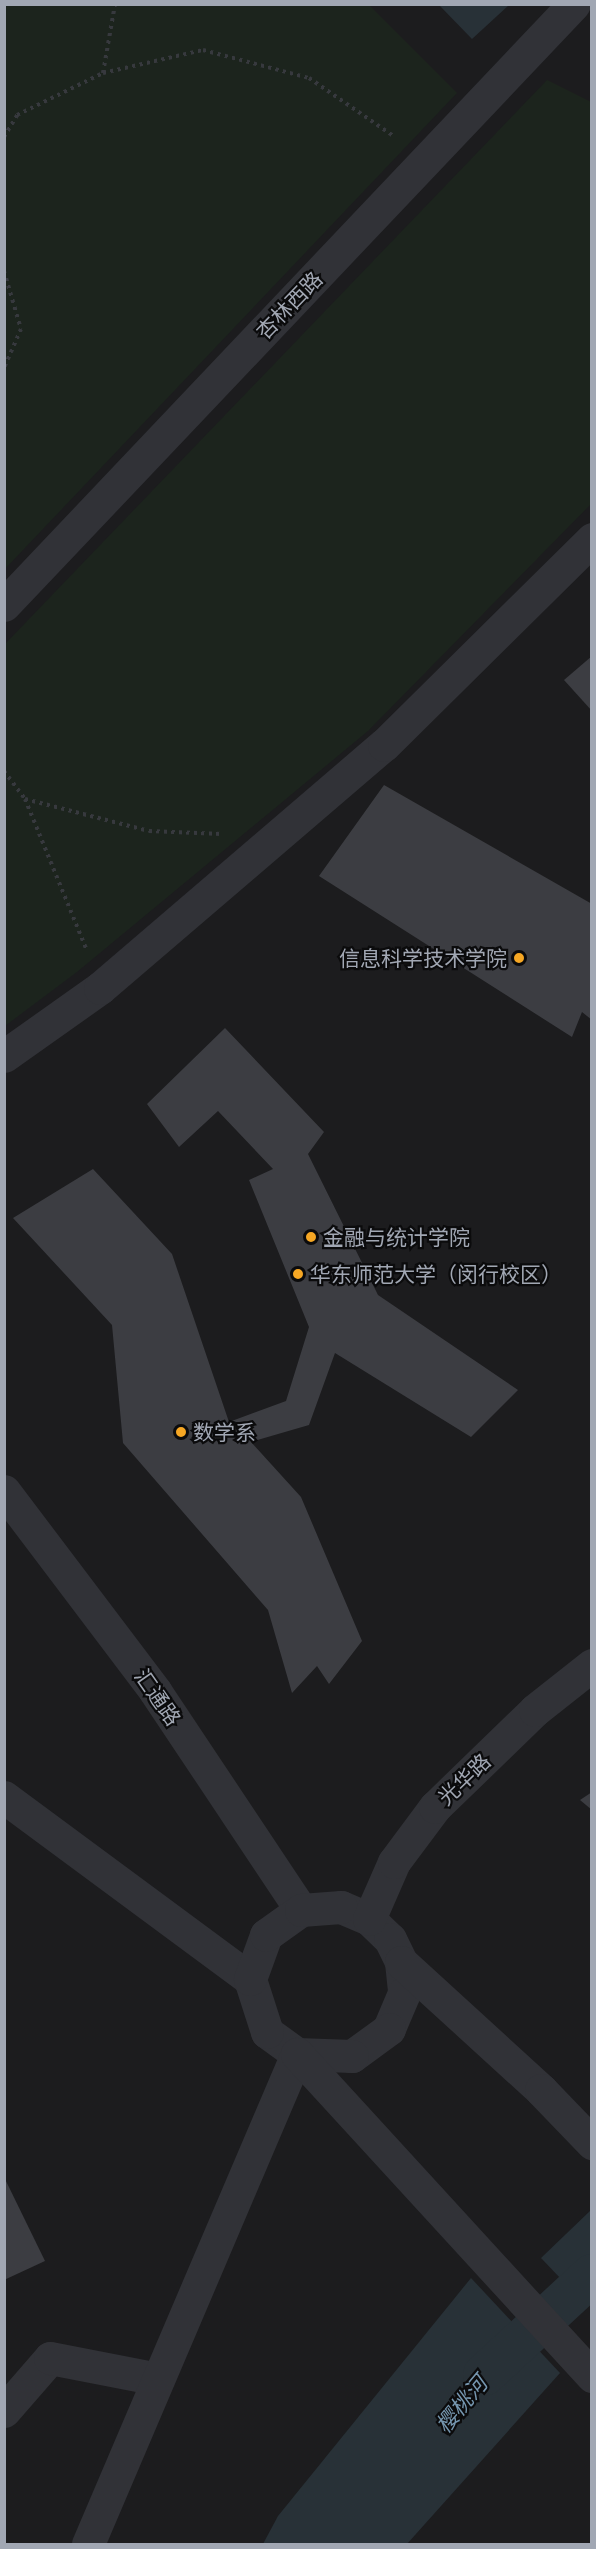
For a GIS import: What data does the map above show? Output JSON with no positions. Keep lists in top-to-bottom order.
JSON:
{
  "streets": {
    "street": ["杏林西路", "汇通路", "光华路"]
  },
  "crossings": [
    ["汇通路", "光华路"]
  ],
  "water": ["樱桃河"],
  "places": [
    "信息科学技术学院",
    "金融与统计学院",
    "华东师范大学（闵行校区）",
    "数学系"
  ]
}
